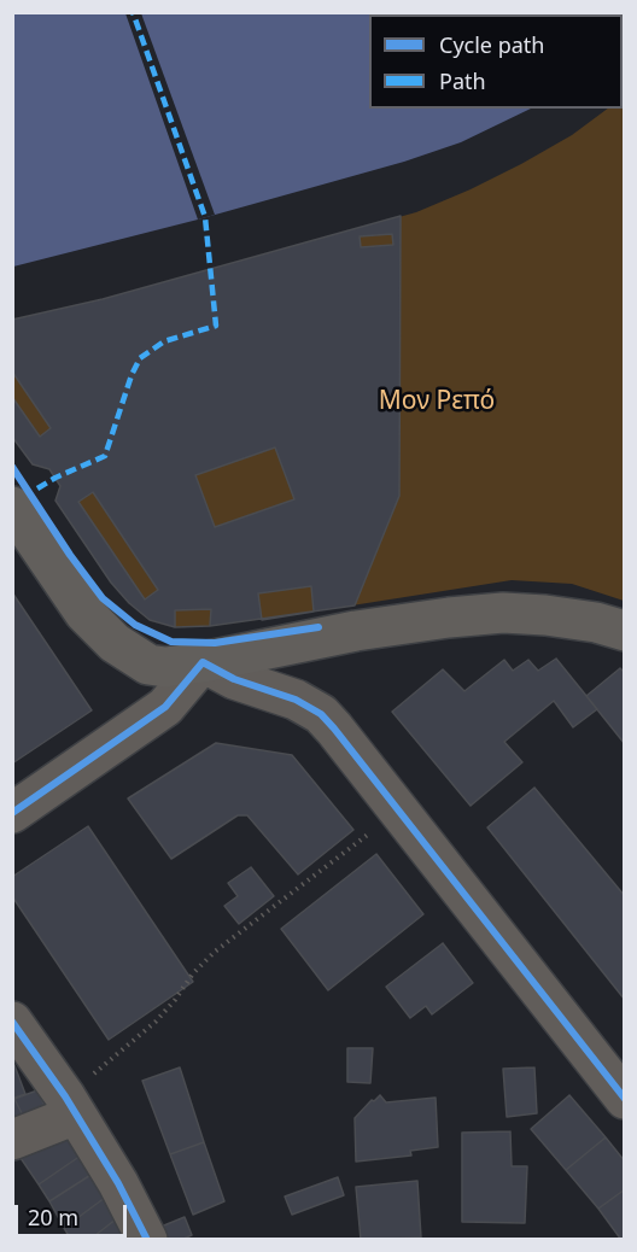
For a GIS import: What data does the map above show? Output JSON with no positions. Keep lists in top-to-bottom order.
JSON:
{
  "parks": ["Μον Ρεπό"],
  "legend": ["Cycle path", "Path"],
  "scale_bar": "20 m"
}
